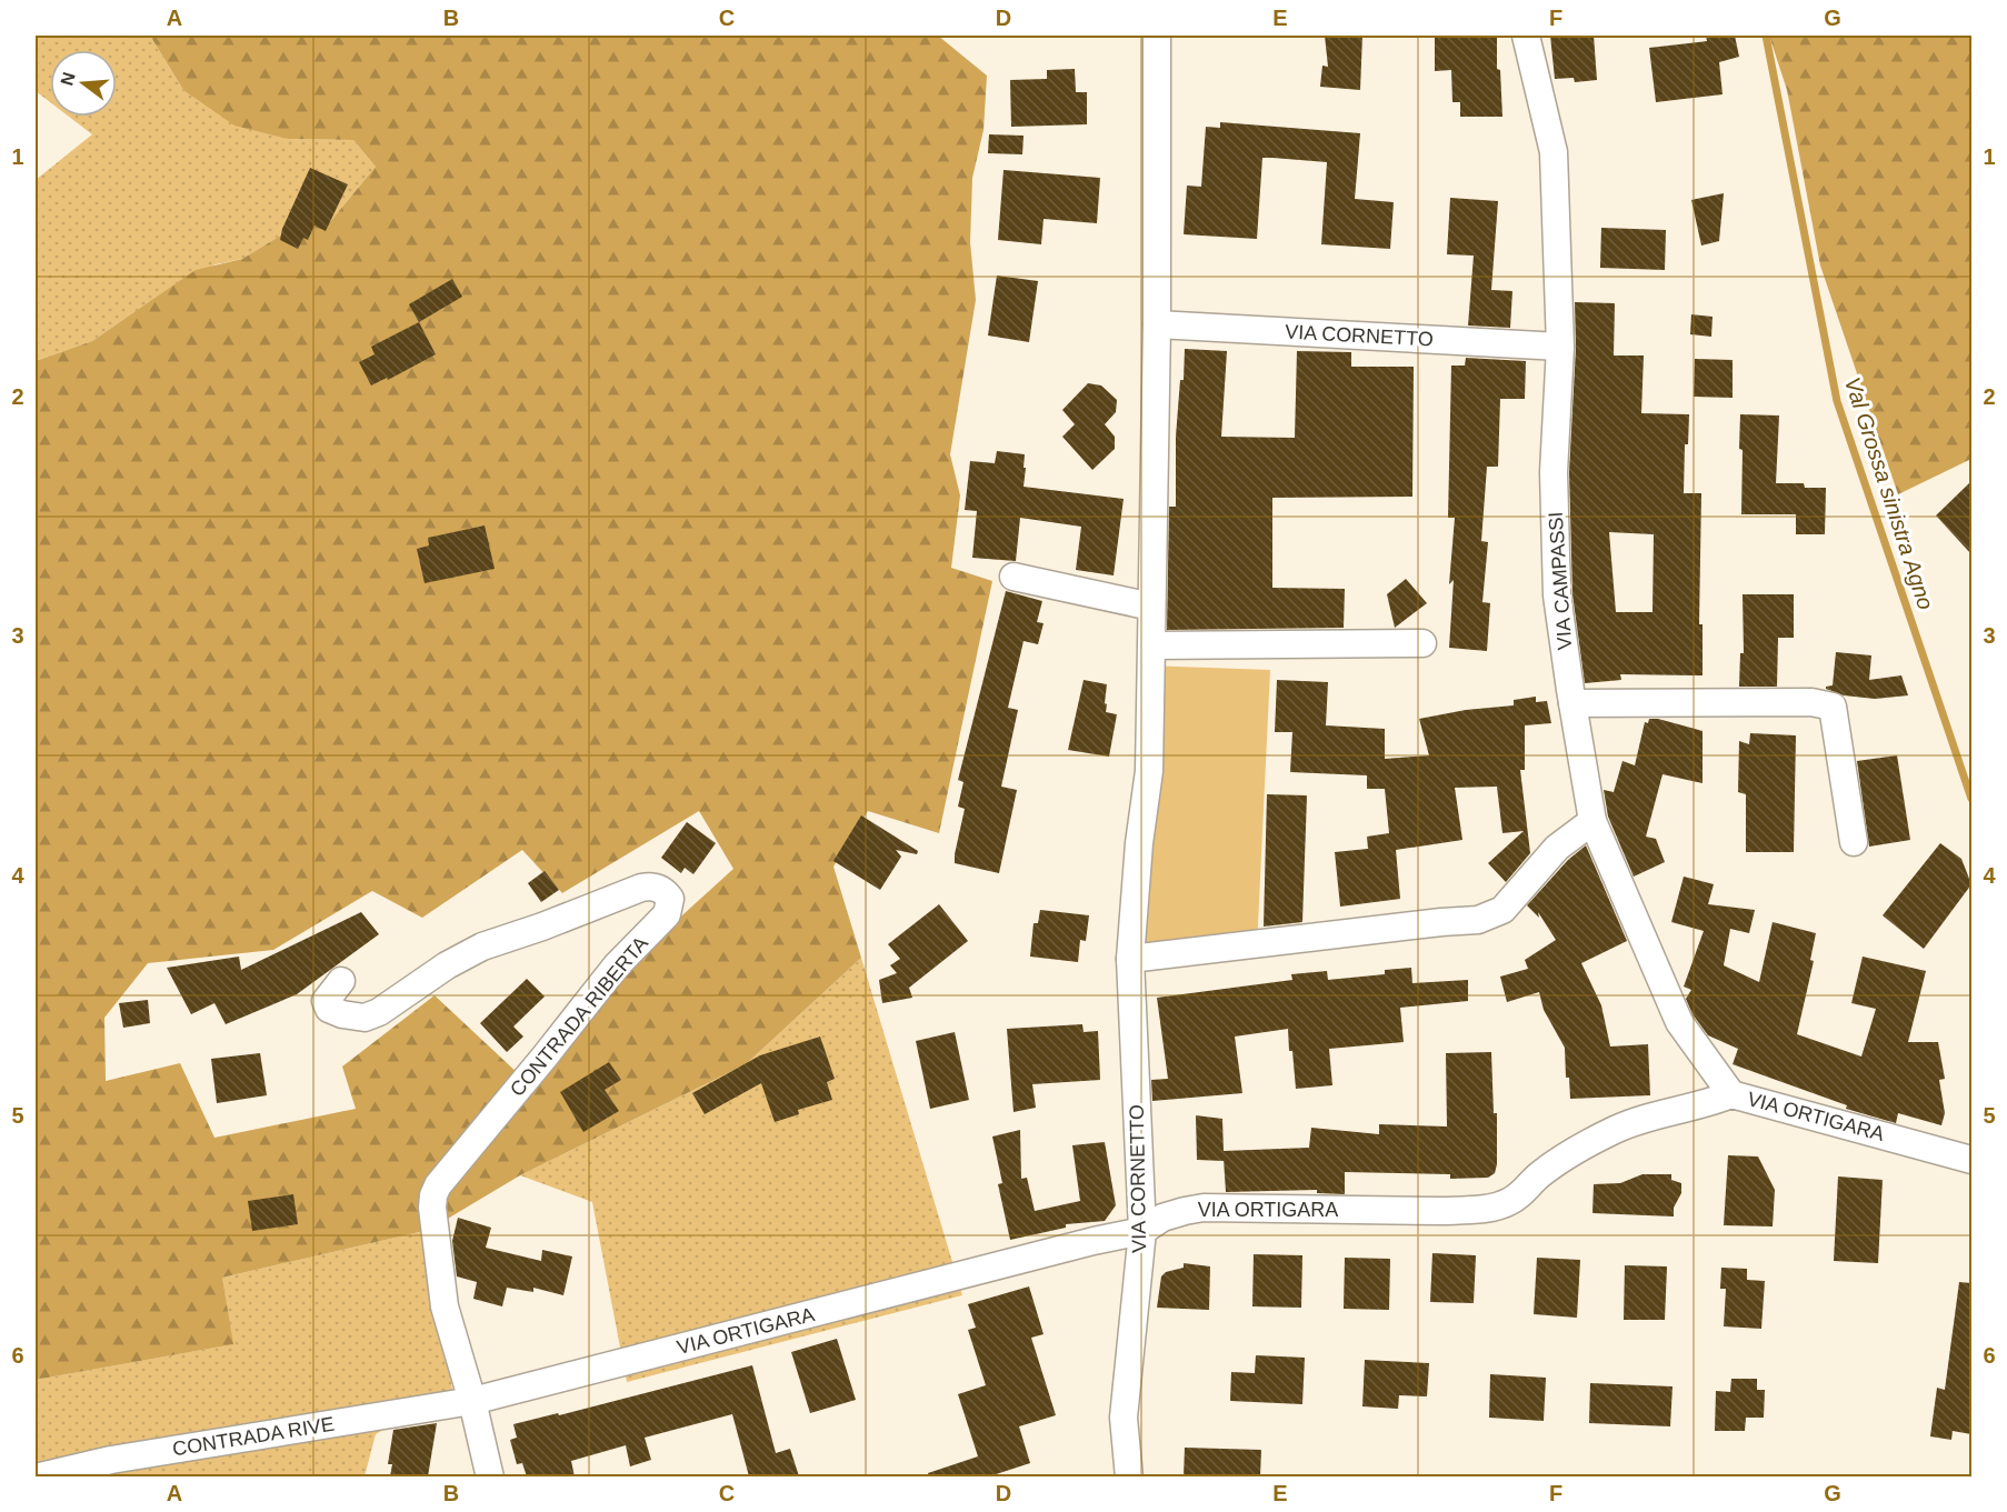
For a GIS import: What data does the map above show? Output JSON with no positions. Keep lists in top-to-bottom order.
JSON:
{
  "streets": {
    "street": [
      "VIA CORNETTO",
      "VIA CAMPASSI",
      "CONTRADA RIBERTA",
      "VIA ORTIGARA",
      "CONTRADA RIVE"
    ]
  },
  "crossings": [
    ["VIA CORNETTO", "VIA CAMPASSI"],
    ["VIA CORNETTO", "VIA ORTIGARA"],
    ["VIA CAMPASSI", "VIA ORTIGARA"],
    ["CONTRADA RIBERTA", "VIA ORTIGARA"],
    ["CONTRADA RIBERTA", "CONTRADA RIVE"],
    ["VIA ORTIGARA", "CONTRADA RIVE"]
  ],
  "water": ["Val Grossa sinistra Agno"],
  "north": "left",
  "grid": {
    "columns": [
      "A",
      "B",
      "C",
      "D",
      "E",
      "F",
      "G"
    ],
    "rows": [
      "1",
      "2",
      "3",
      "4",
      "5",
      "6"
    ]
  }
}
